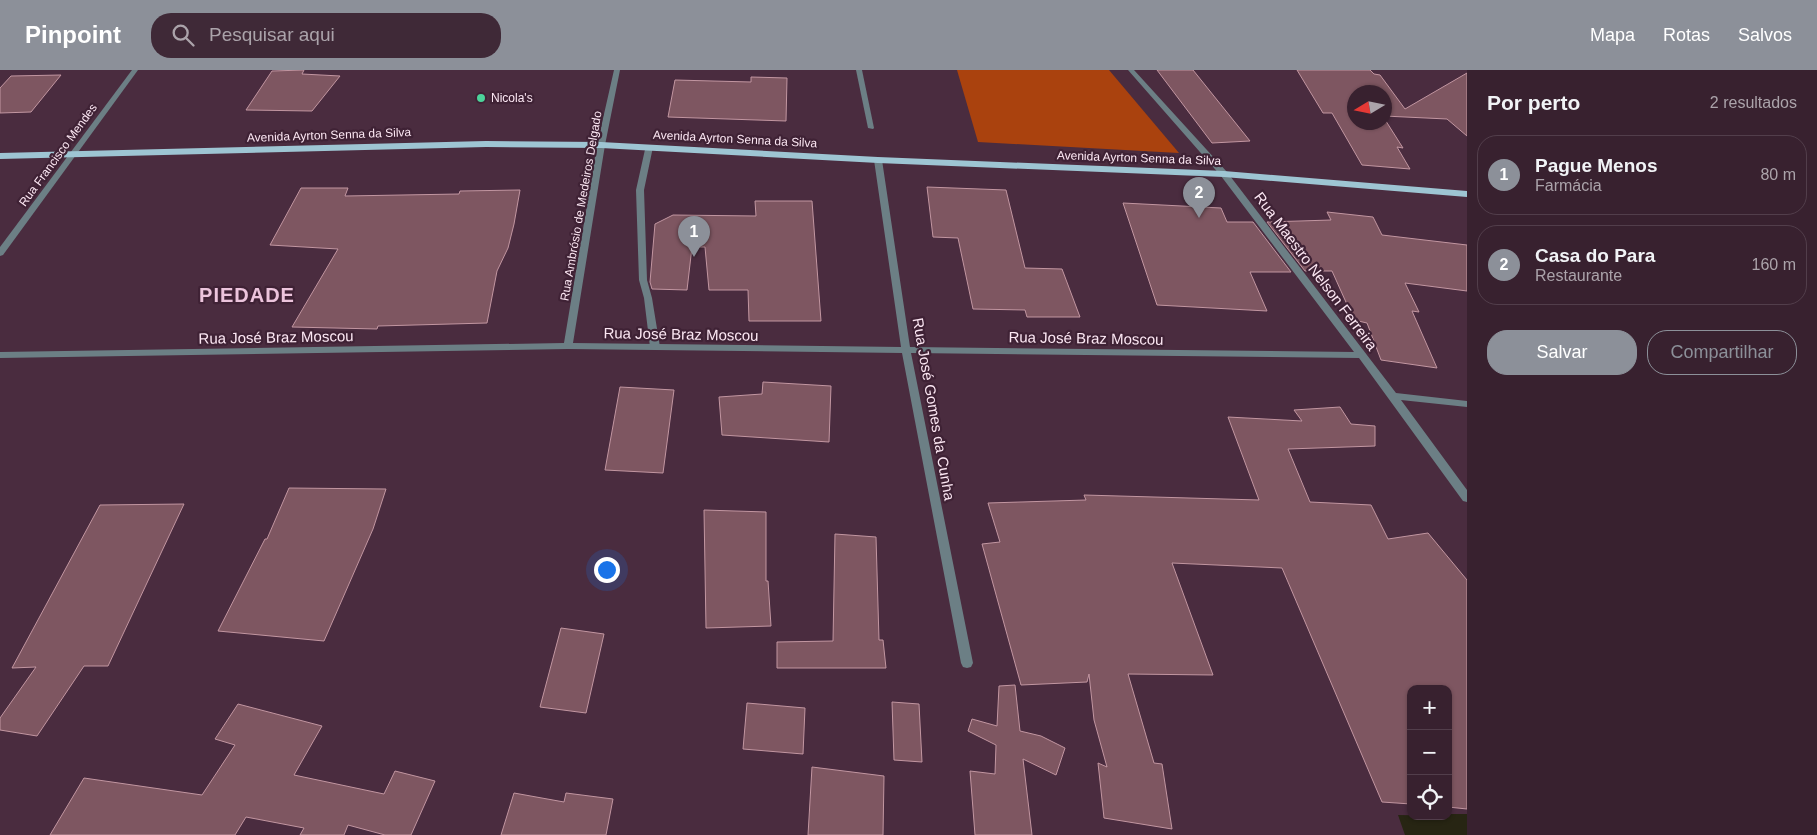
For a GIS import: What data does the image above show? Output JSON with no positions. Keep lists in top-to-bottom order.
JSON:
{
  "streets": {
    "main road": ["Avenida Ayrton Senna da Silva"],
    "street": [
      "Rua Francisco Mendes",
      "Rua Ambrósio de Medeiros Delgado",
      "Rua Maestro Nelson Ferreira",
      "Rua José Braz Moscou",
      "Rua José Gomes da Cunha"
    ]
  },
  "crossings": [
    ["Avenida Ayrton Senna da Silva", "Rua Francisco Mendes"],
    ["Avenida Ayrton Senna da Silva", "Rua Ambrósio de Medeiros Delgado"],
    ["Avenida Ayrton Senna da Silva", "Rua Maestro Nelson Ferreira"],
    ["Avenida Ayrton Senna da Silva", "Rua José Gomes da Cunha"],
    ["Rua Ambrósio de Medeiros Delgado", "Rua José Braz Moscou"],
    ["Rua Maestro Nelson Ferreira", "Rua José Braz Moscou"],
    ["Rua José Braz Moscou", "Rua José Gomes da Cunha"]
  ],
  "districts": ["PIEDADE"],
  "places": ["Nicola's"],
  "north": "left",
  "page": {
    "header": "Pinpoint",
    "search": "Pesquisar aqui",
    "nav": ["Mapa", "Rotas", "Salvos"],
    "heading": ["Por perto", "2 resultados"],
    "list": [
      {
        "mark": "1",
        "name": "Pague Menos",
        "note": "Farmácia",
        "value": "80 m"
      },
      {
        "mark": "2",
        "name": "Casa do Para",
        "note": "Restaurante",
        "value": "160 m"
      }
    ],
    "pins": ["2", "1"],
    "buttons": ["Salvar", "Compartilhar"],
    "map_buttons": ["+", "−"]
  }
}
